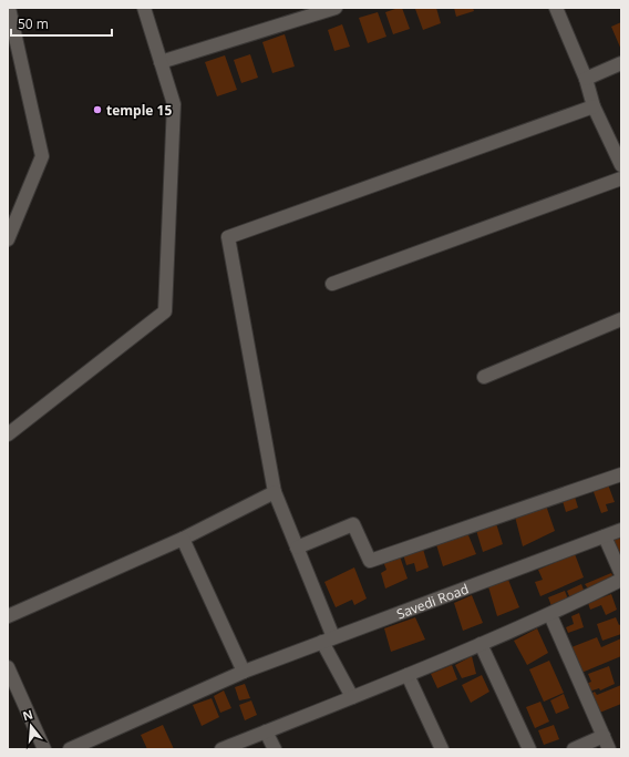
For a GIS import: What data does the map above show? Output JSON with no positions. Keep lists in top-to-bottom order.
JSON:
{
  "streets": {
    "street": ["Savedi Road"]
  },
  "places": ["temple 15"],
  "scale_bar": "50 m",
  "north": "top"
}
